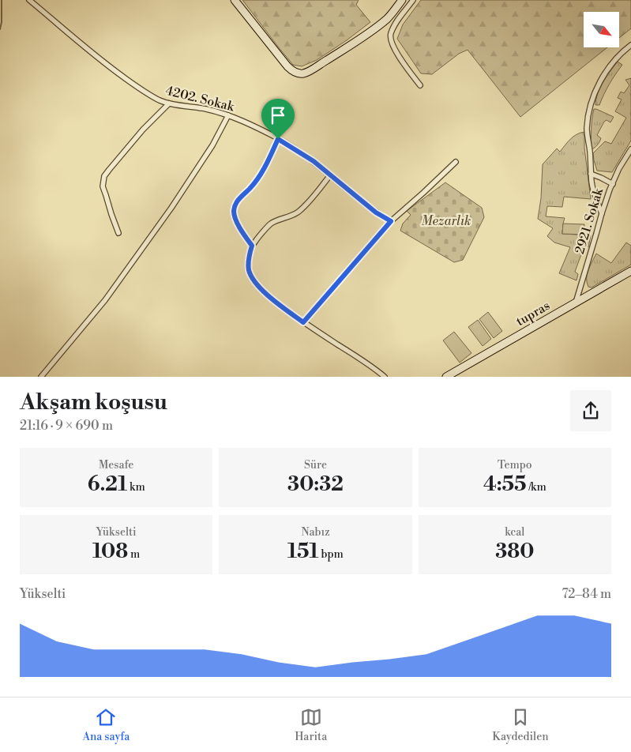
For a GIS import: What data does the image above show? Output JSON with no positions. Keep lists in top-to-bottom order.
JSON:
{
  "streets": {
    "street": ["4202. Sokak", "2921. Sokak", "tupras"]
  },
  "crossings": [
    ["2921. Sokak", "tupras"]
  ],
  "parks": ["Mezarlık"],
  "north": "bottom right",
  "page": {
    "heading": ["Akşam koşusu", "21:16 · 9 × 690 m"],
    "stats": [
      ["Mesafe", "6.21 km"],
      ["Süre", "30:32"],
      ["Tempo", "4:55 /km"],
      ["Yükselti", "108 m"],
      ["Nabız", "151 bpm"],
      ["kcal", "380"]
    ],
    "chart": ["Yükselti", "72–84 m"],
    "tabs": ["Ana sayfa", "Harita", "Kaydedilen"]
  }
}
